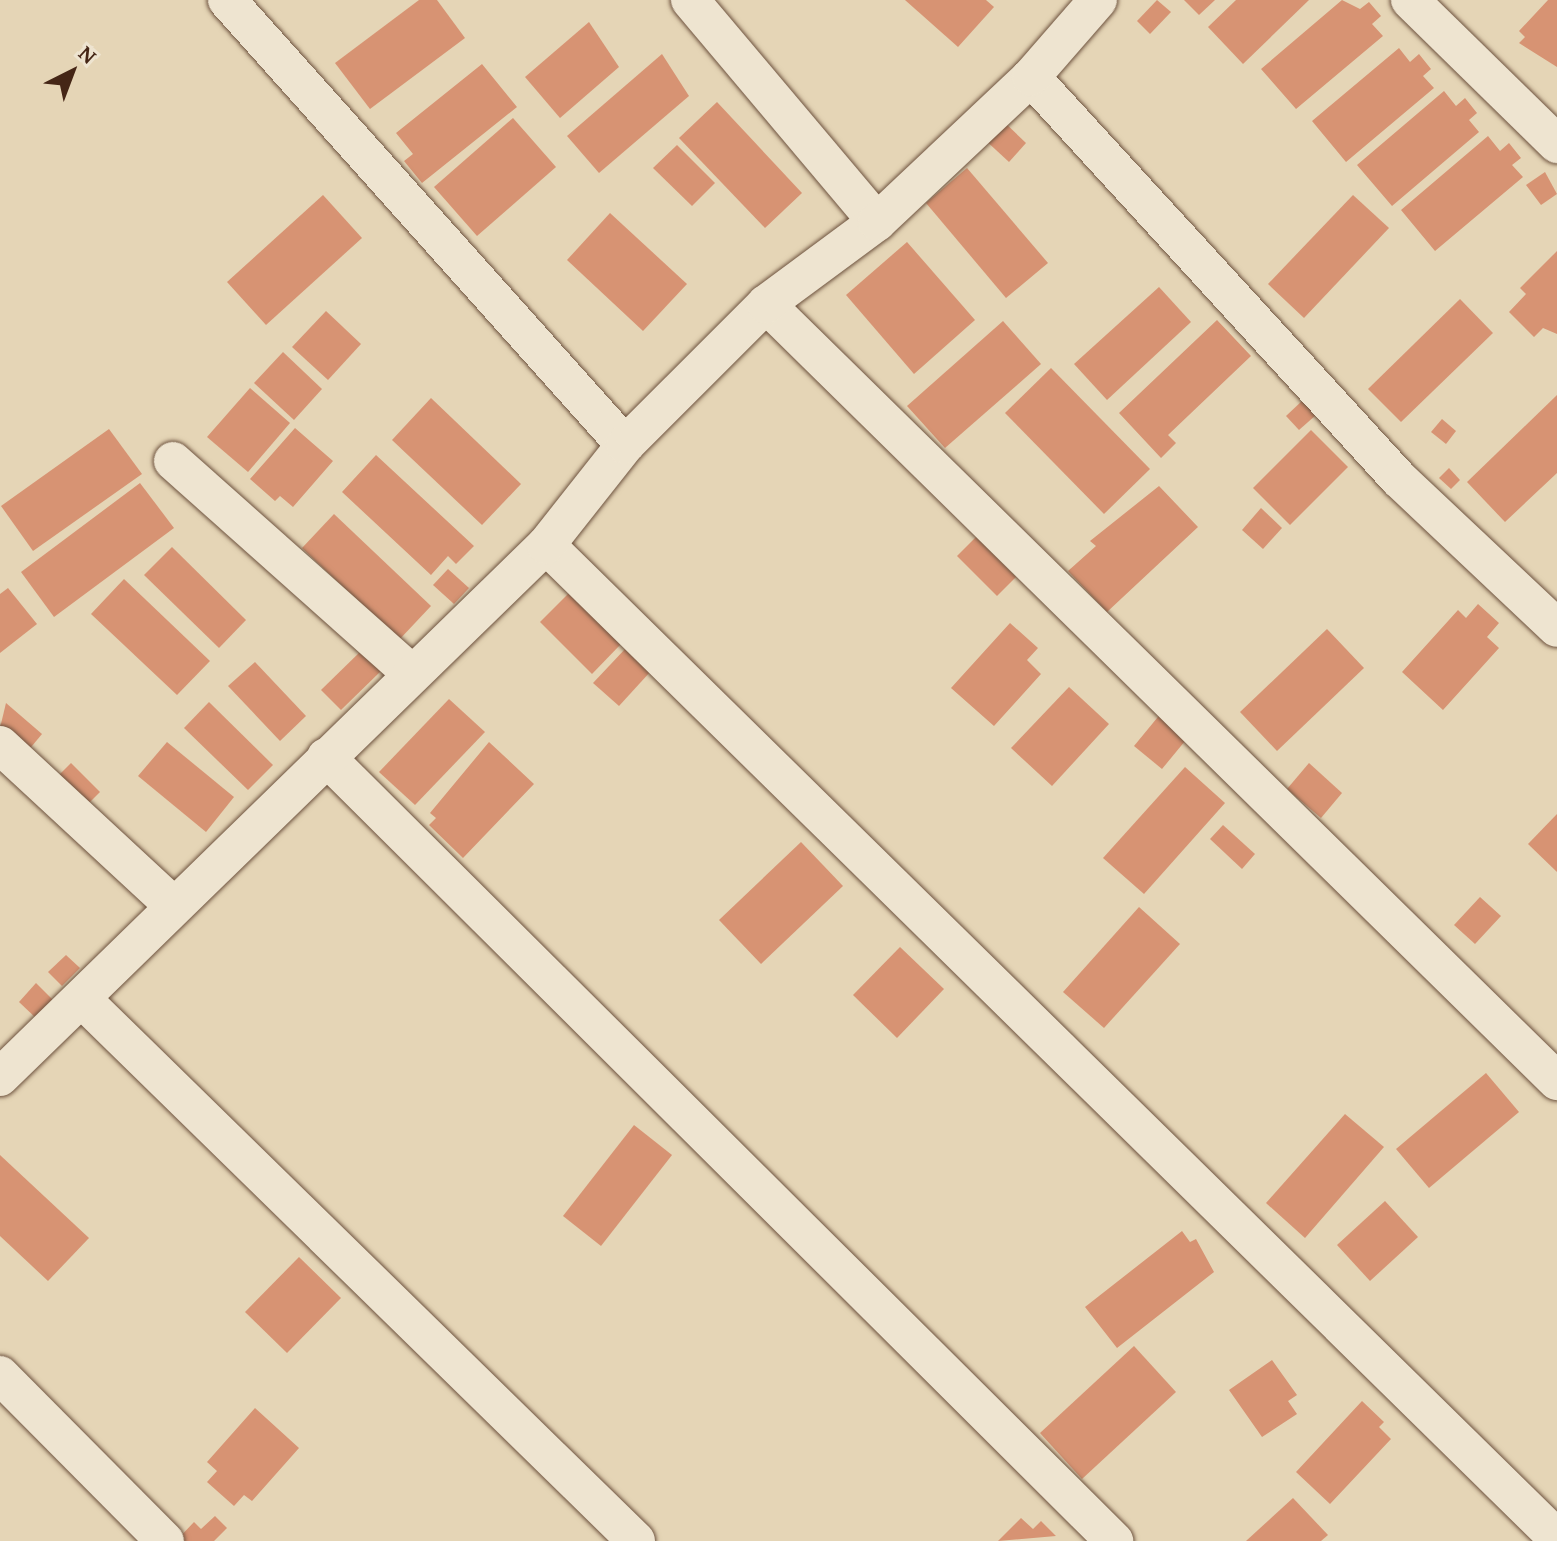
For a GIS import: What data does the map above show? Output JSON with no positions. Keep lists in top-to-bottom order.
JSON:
{
  "north": "top right"
}
